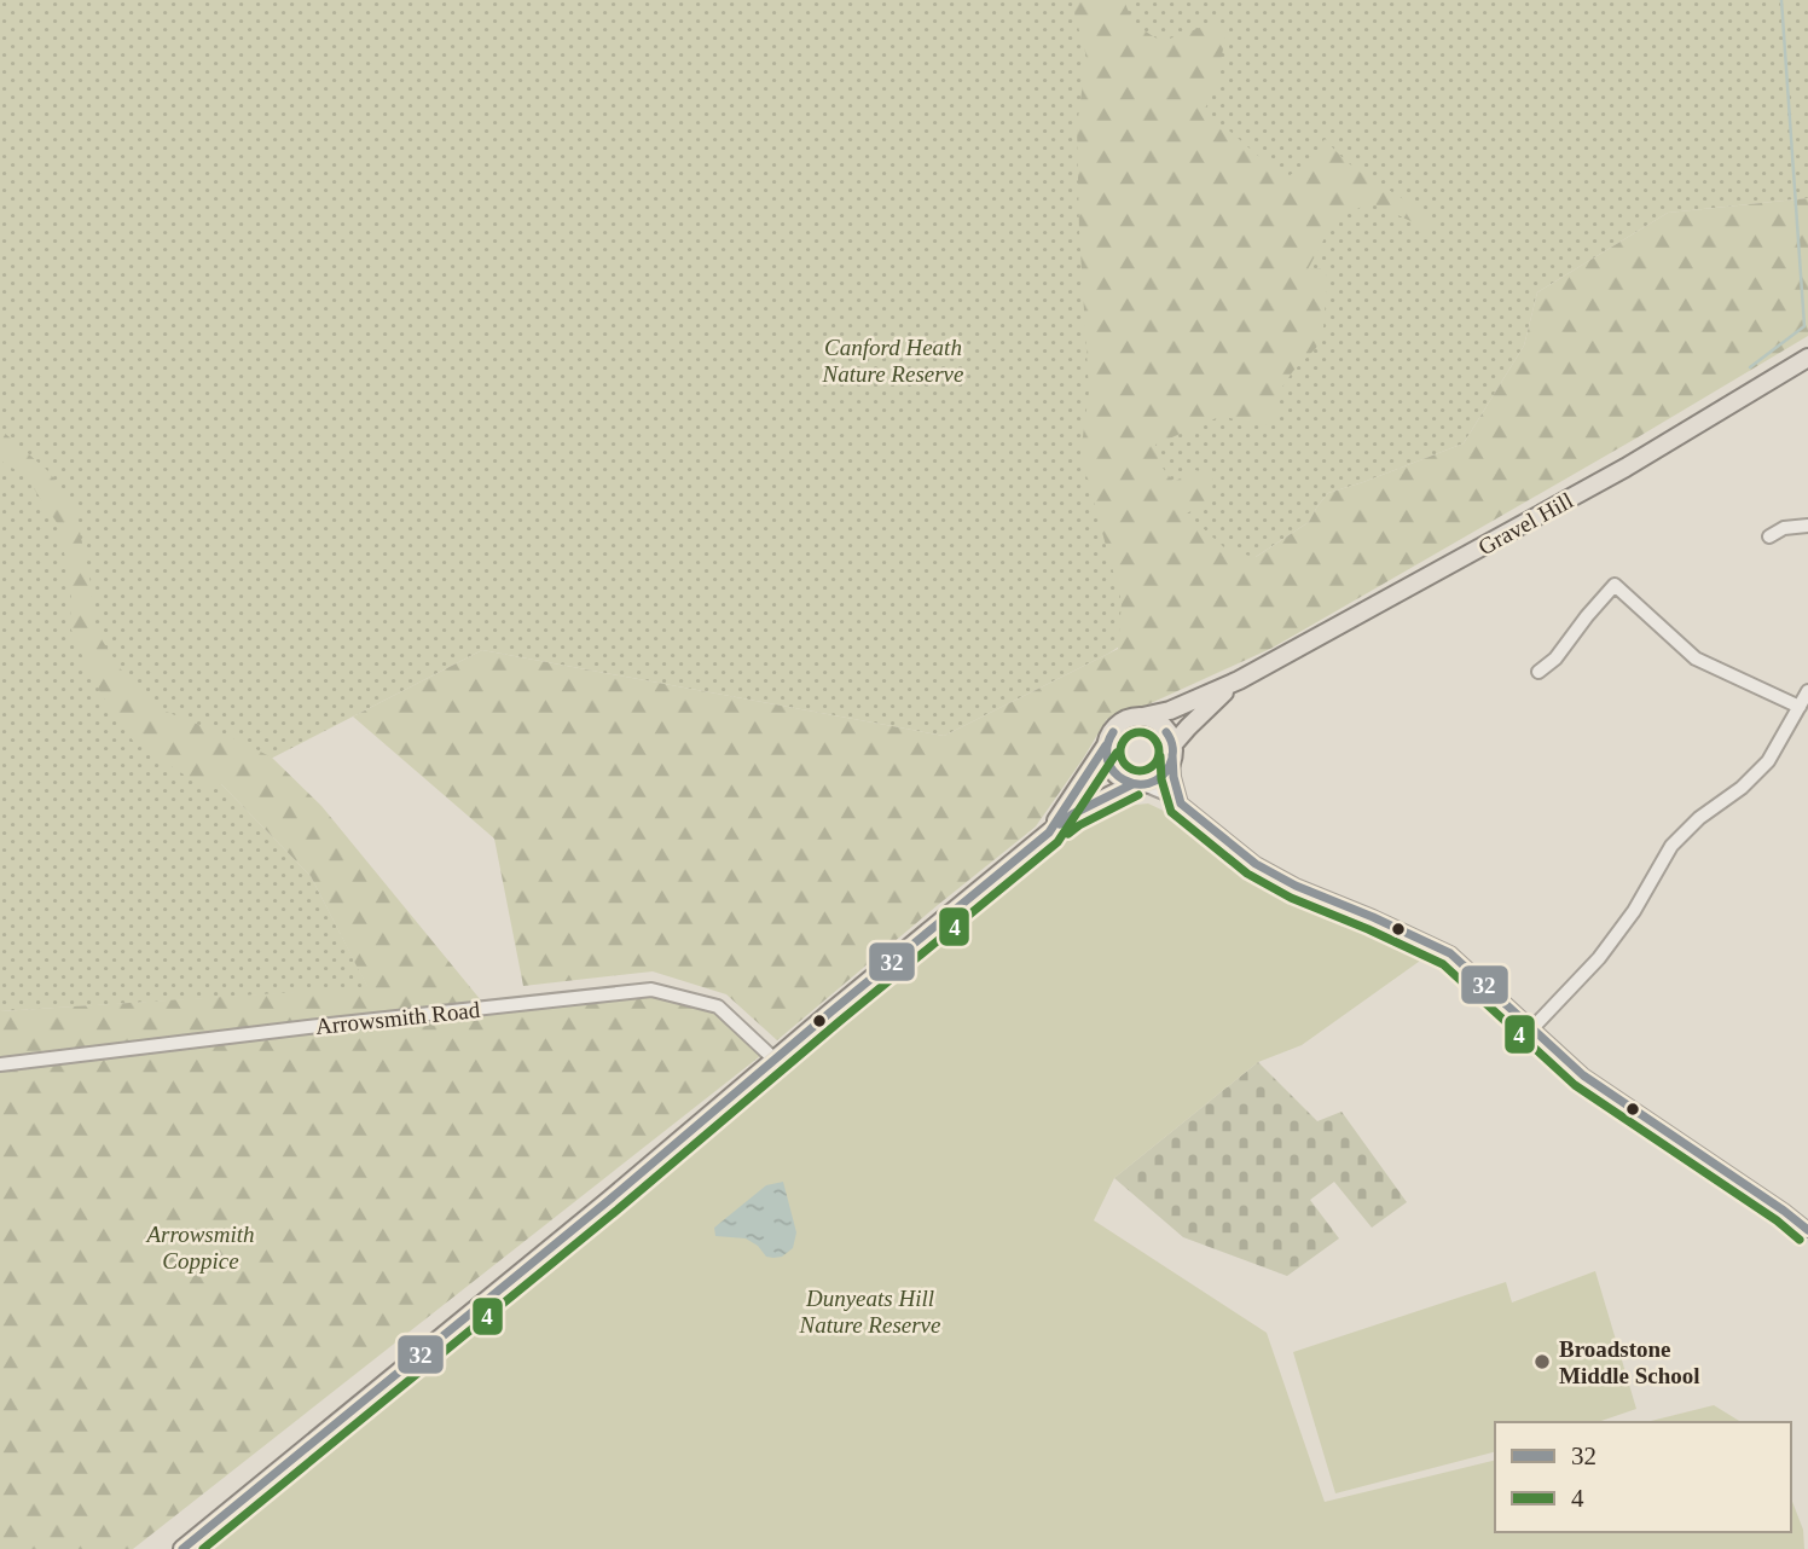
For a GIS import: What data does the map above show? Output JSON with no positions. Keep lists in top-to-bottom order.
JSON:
{
  "streets": {
    "main road": ["Gravel Hill"],
    "street": ["Arrowsmith Road"]
  },
  "parks": ["Canford Heath Nature Reserve", "Arrowsmith Coppice", "Dunyeats Hill Nature Reserve"],
  "places": ["Broadstone Middle School"],
  "lines": ["transit line 32", "transit line 4"],
  "legend": ["32", "4"]
}
